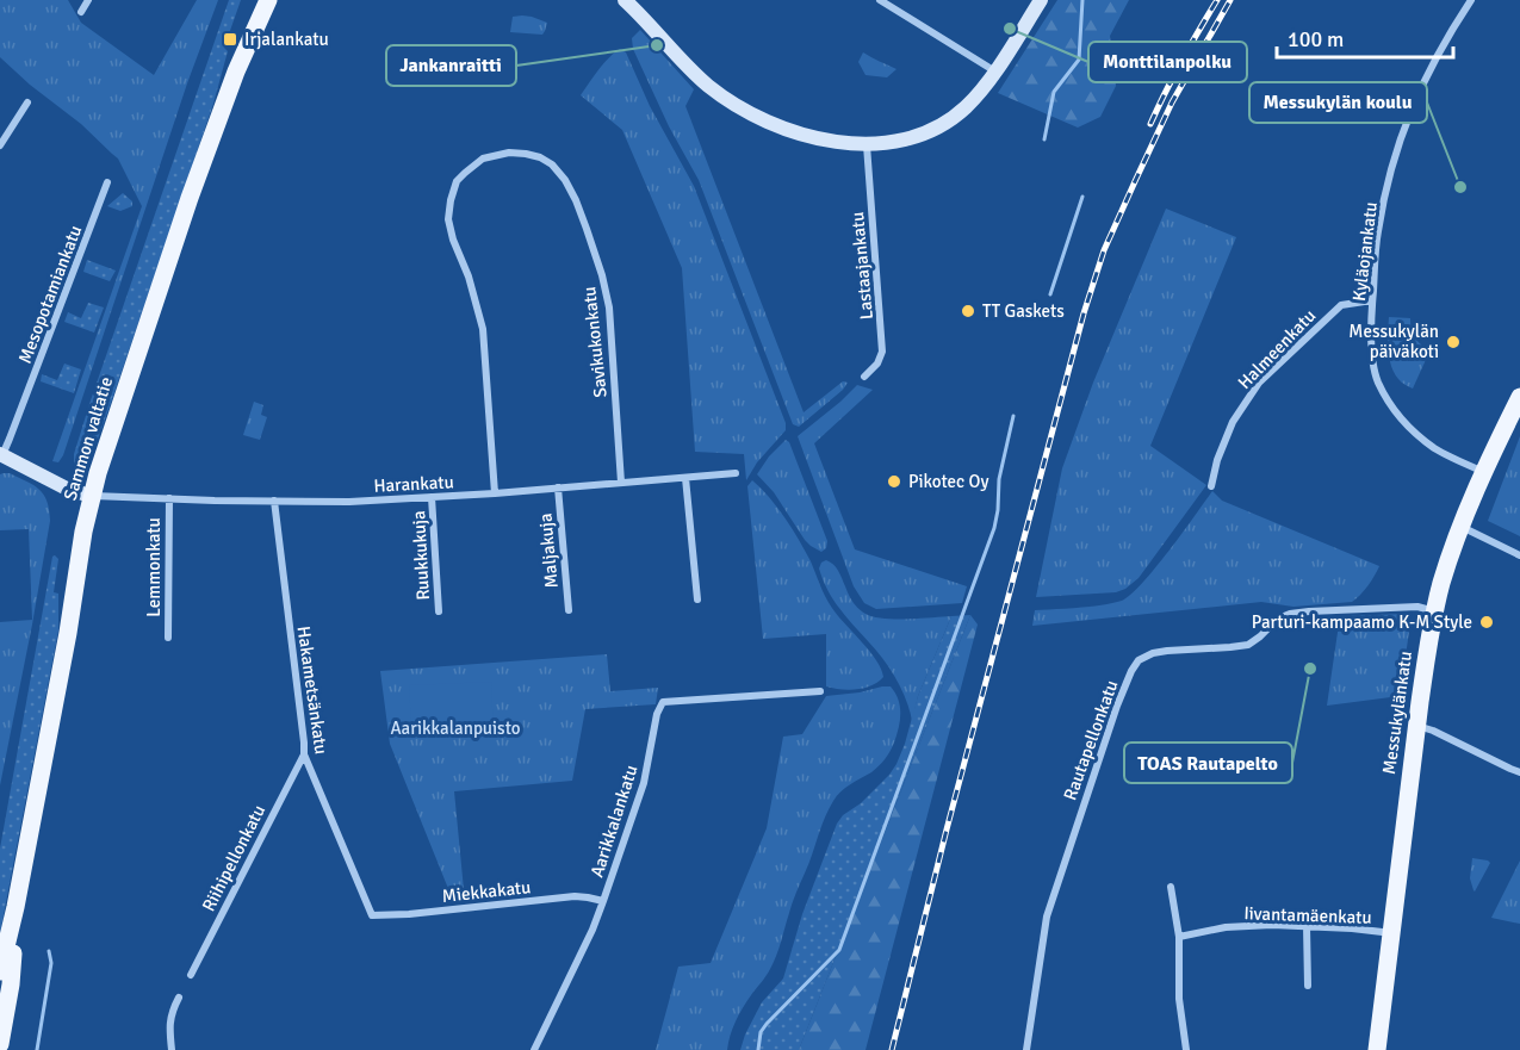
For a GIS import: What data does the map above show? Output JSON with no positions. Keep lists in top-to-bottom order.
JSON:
{
  "streets": {
    "main road": ["Sammon valtatie", "Messukylänkatu"],
    "street": [
      "Kyläojankatu",
      "Lastaajankatu",
      "Mesopotamiankatu",
      "Savikukonkatu",
      "Halmeenkatu",
      "Harankatu",
      "Maljakuja",
      "Ruukkukuja",
      "Lemmonkatu",
      "Hakametsänkatu",
      "Rautapellonkatu",
      "Aarikkalankatu",
      "Riihipellonkatu",
      "Miekkakatu",
      "Iivantamäenkatu"
    ]
  },
  "crossings": [
    ["Kyläojankatu", "Halmeenkatu"],
    ["Kyläojankatu", "Messukylänkatu"],
    ["Savikukonkatu", "Harankatu"],
    ["Sammon valtatie", "Harankatu"],
    ["Harankatu", "Maljakuja"],
    ["Harankatu", "Ruukkukuja"],
    ["Harankatu", "Lemmonkatu"],
    ["Harankatu", "Hakametsänkatu"],
    ["Hakametsänkatu", "Riihipellonkatu"],
    ["Hakametsänkatu", "Miekkakatu"],
    ["Messukylänkatu", "Rautapellonkatu"],
    ["Messukylänkatu", "Iivantamäenkatu"],
    ["Aarikkalankatu", "Miekkakatu"]
  ],
  "parks": ["Aarikkalanpuisto"],
  "places": {
    "other": [
      "Monttilanpolku",
      "Jankanraitti",
      "Messukylän koulu",
      "TT Gaskets",
      "Messukylän päiväkoti",
      "Pikotec Oy",
      "Parturi-kampaamo K-M Style",
      "TOAS Rautapelto"
    ],
    "transit": ["Irjalankatu"]
  },
  "scale_bar": "100 m"
}
